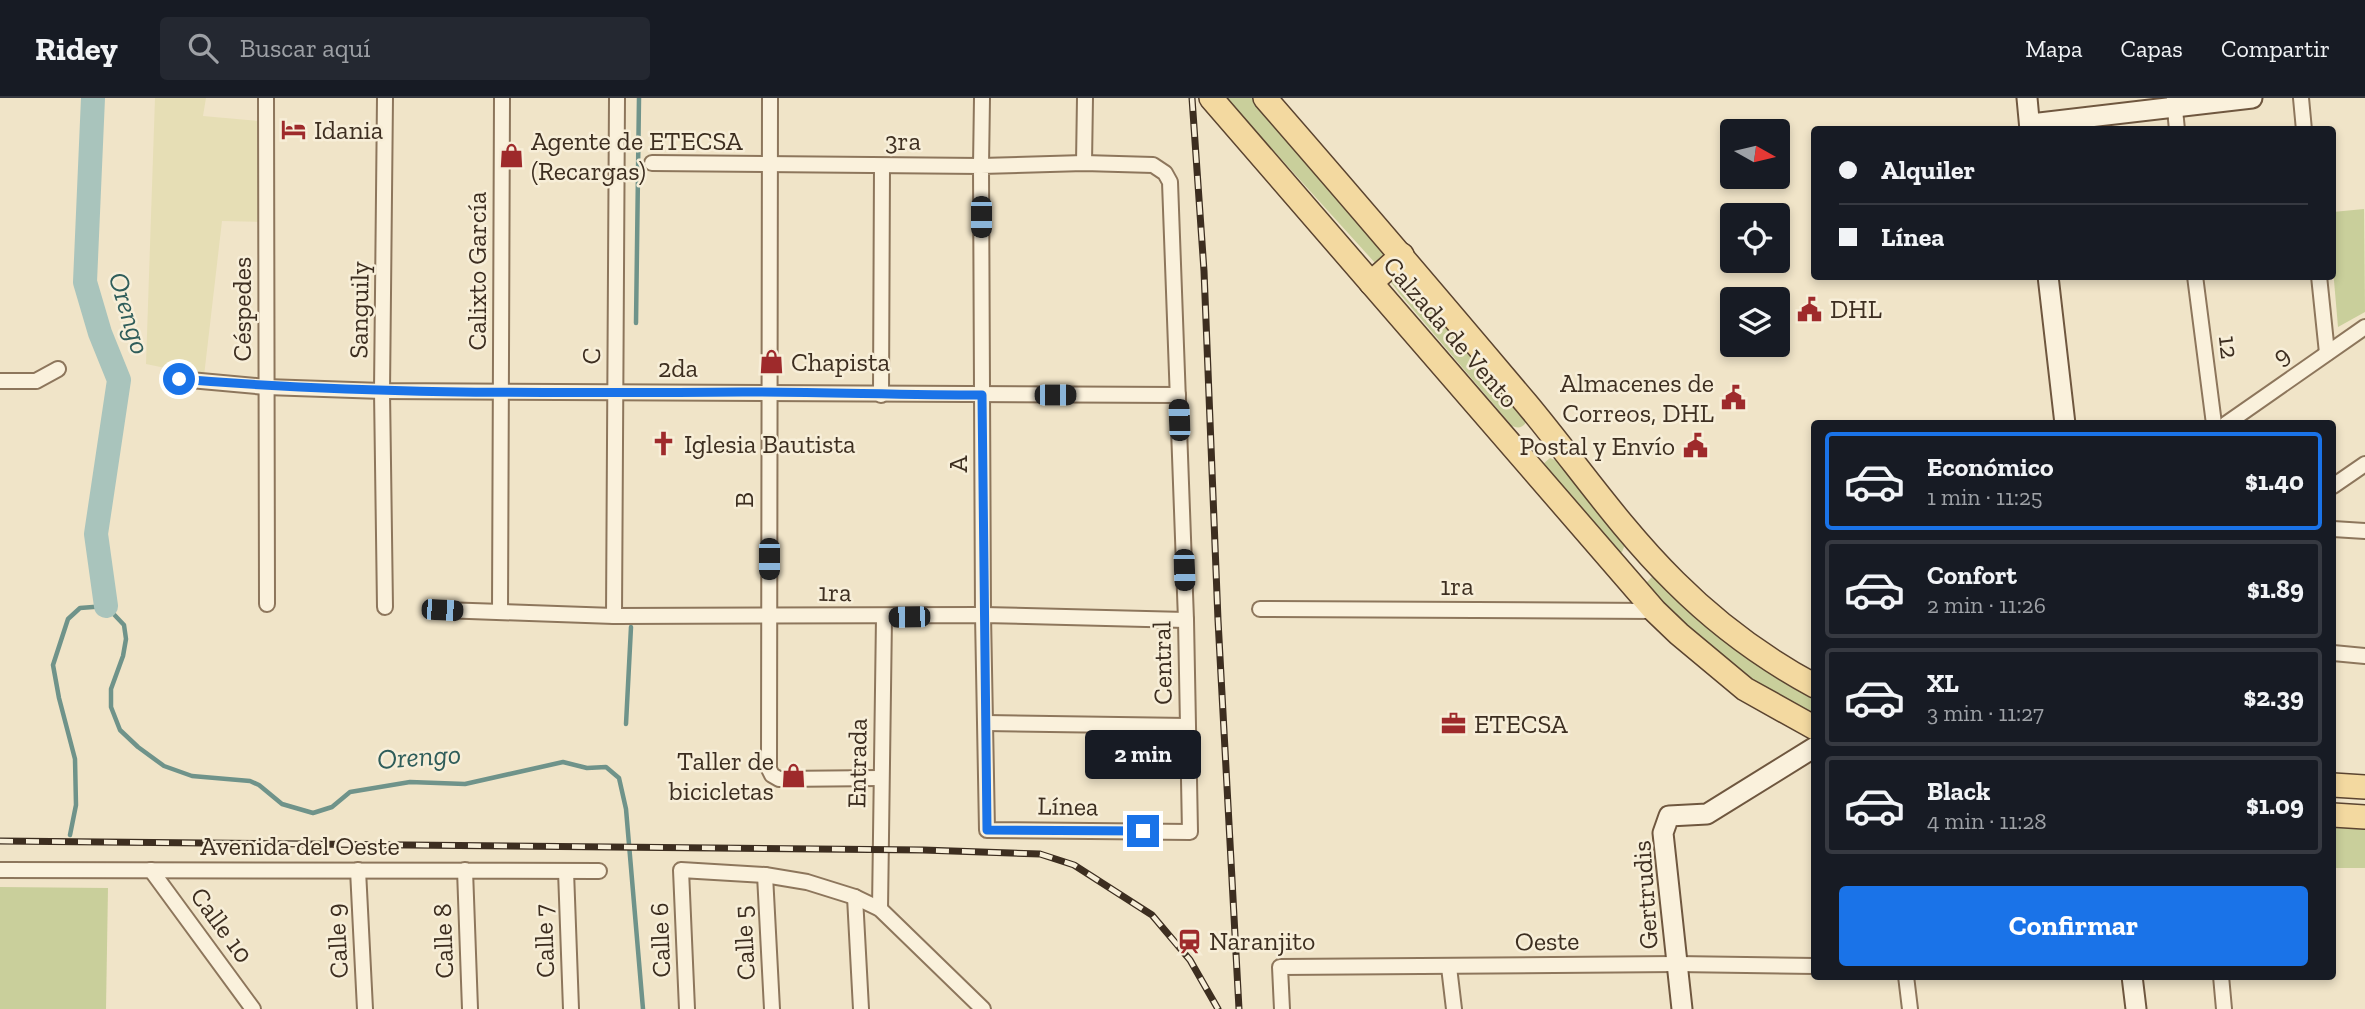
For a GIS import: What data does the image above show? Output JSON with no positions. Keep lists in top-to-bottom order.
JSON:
{
  "streets": {
    "main road": ["Calzada de Vento"],
    "street": [
      "3ra",
      "Calixto García",
      "Céspedes",
      "Sanguily",
      "12",
      "9",
      "C",
      "2da",
      "A",
      "B",
      "1ra",
      "Central",
      "Entrada",
      "Línea",
      "Avenida del Oeste",
      "Gertrudis",
      "Calle 10",
      "Calle 6",
      "Calle 9",
      "Calle 8",
      "Calle 7",
      "Oeste",
      "Calle 5"
    ]
  },
  "crossings": [
    ["3ra", "A"],
    ["3ra", "B"],
    ["3ra", "Central"],
    ["Calixto García", "2da"],
    ["Calixto García", "1ra"],
    ["Céspedes", "2da"],
    ["Sanguily", "2da"],
    ["Calzada de Vento", "1ra"],
    ["C", "2da"],
    ["C", "1ra"],
    ["2da", "A"],
    ["2da", "B"],
    ["2da", "Central"],
    ["A", "1ra"],
    ["A", "Línea"],
    ["B", "1ra"],
    ["B", "Entrada"],
    ["1ra", "Central"],
    ["1ra", "Entrada"],
    ["Central", "Línea"],
    ["Avenida del Oeste", "Calle 10"],
    ["Avenida del Oeste", "Calle 9"],
    ["Avenida del Oeste", "Calle 8"],
    ["Avenida del Oeste", "Calle 7"],
    ["Gertrudis", "Oeste"],
    ["Calle 6", "Calle 5"]
  ],
  "water": ["Orengo"],
  "places": {
    "hotel": ["Idania"],
    "shop": ["Agente de ETECSA (Recargas)", "Chapista", "Taller de bicicletas"],
    "public building": ["DHL", "Almacenes de Correos, DHL", "Postal y Envío"],
    "church": ["Iglesia Bautista"],
    "office": ["ETECSA"],
    "station": ["Naranjito"]
  },
  "north": "right",
  "page": {
    "header": "Ridey",
    "search": "Buscar aquí",
    "nav": ["Mapa", "Capas", "Compartir"],
    "banner": ["Alquiler", "Línea"],
    "list": [
      {
        "name": "Económico",
        "note": "1 min · 11:25",
        "value": "$1.40"
      },
      {
        "name": "Confort",
        "note": "2 min · 11:26",
        "value": "$1.89"
      },
      {
        "name": "XL",
        "note": "3 min · 11:27",
        "value": "$2.39"
      },
      {
        "name": "Black",
        "note": "4 min · 11:28",
        "value": "$1.09"
      }
    ],
    "bubble": "2 min",
    "buttons": "Confirmar"
  }
}
